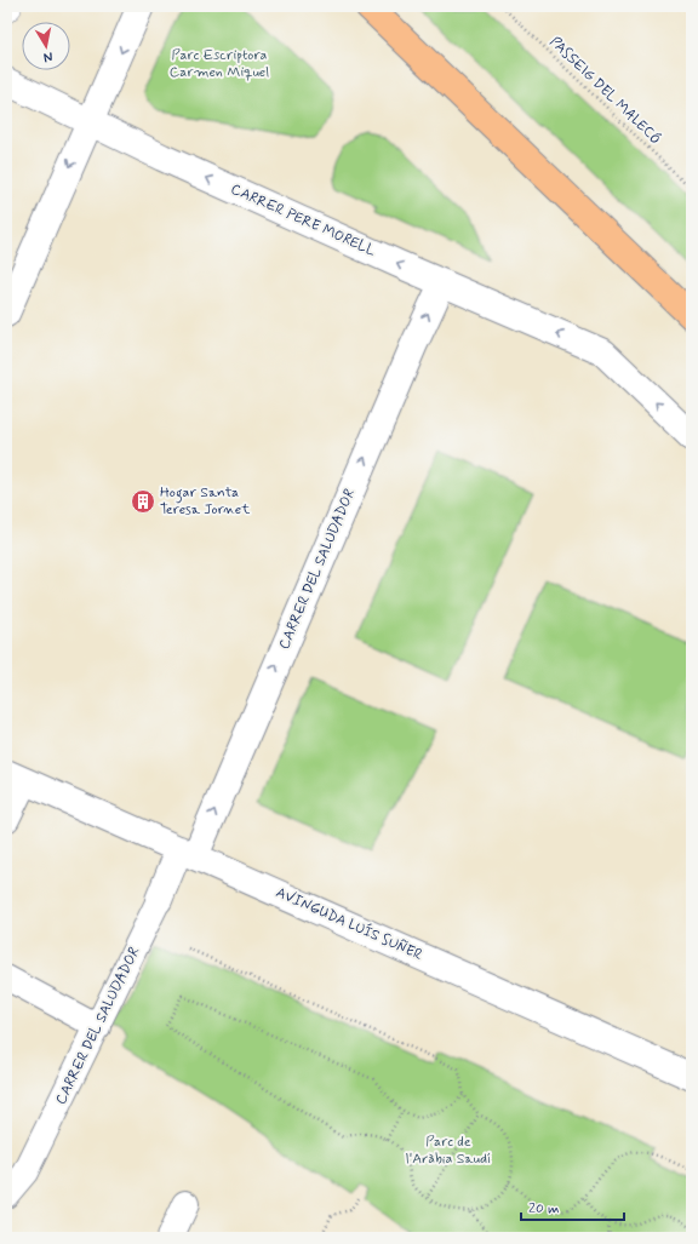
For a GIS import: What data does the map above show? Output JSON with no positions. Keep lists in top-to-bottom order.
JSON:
{
  "streets": {
    "street": ["CARRER PERE MORELL", "CARRER DEL SALUDADOR", "AVINGUDA LUÍS SUÑER"],
    "path": ["PASSEIG DEL MALECÓ"]
  },
  "crossings": [
    ["CARRER PERE MORELL", "CARRER DEL SALUDADOR"],
    ["CARRER DEL SALUDADOR", "AVINGUDA LUÍS SUÑER"]
  ],
  "one_way": ["CARRER PERE MORELL", "CARRER DEL SALUDADOR"],
  "parks": ["Parc Escriptora Carmen Miquel", "Parc de l'Aràbia Saudí"],
  "places": {
    "building": ["Hogar Santa Teresa Jornet"]
  },
  "scale_bar": "20 m",
  "north": "bottom"
}
